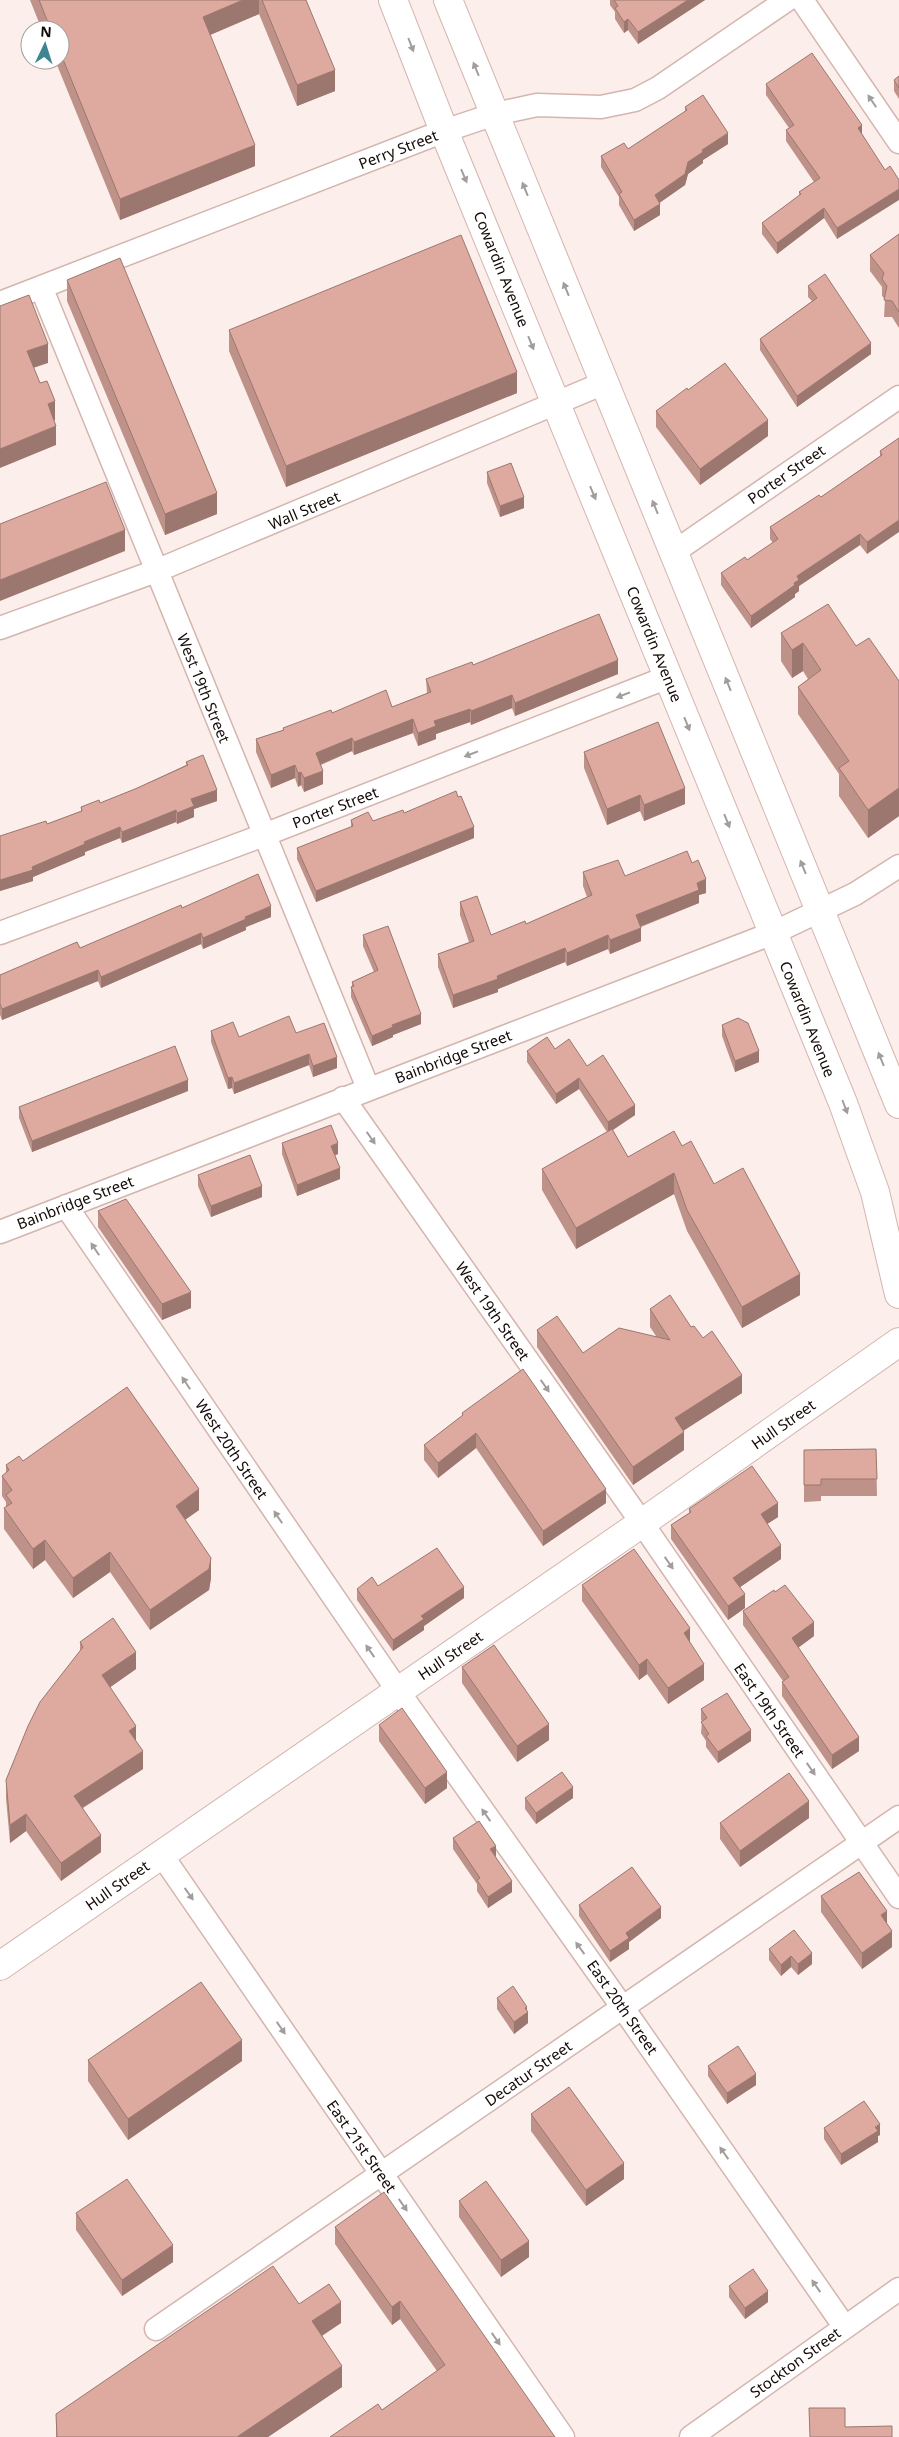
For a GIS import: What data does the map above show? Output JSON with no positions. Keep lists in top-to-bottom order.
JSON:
{
  "streets": {
    "main road": ["Cowardin Avenue", "Hull Street"],
    "street": [
      "Perry Street",
      "Porter Street",
      "Wall Street",
      "West 19th Street",
      "Bainbridge Street",
      "West 20th Street",
      "East 19th Street",
      "East 20th Street",
      "Decatur Street",
      "East 21st Street",
      "Stockton Street"
    ]
  },
  "crossings": [
    ["Perry Street", "Cowardin Avenue"],
    ["Perry Street", "West 19th Street"],
    ["Cowardin Avenue", "Porter Street"],
    ["Cowardin Avenue", "Wall Street"],
    ["Cowardin Avenue", "Bainbridge Street"],
    ["Porter Street", "West 19th Street"],
    ["Wall Street", "West 19th Street"],
    ["West 19th Street", "Bainbridge Street"],
    ["West 19th Street", "Hull Street"],
    ["West 19th Street", "East 19th Street"],
    ["Bainbridge Street", "West 20th Street"],
    ["Hull Street", "West 20th Street"],
    ["Hull Street", "East 19th Street"],
    ["Hull Street", "East 20th Street"],
    ["Hull Street", "East 21st Street"],
    ["West 20th Street", "East 20th Street"],
    ["East 19th Street", "Decatur Street"],
    ["East 20th Street", "Decatur Street"],
    ["East 20th Street", "Stockton Street"],
    ["Decatur Street", "East 21st Street"]
  ],
  "one_way": [
    "Porter Street",
    "West 19th Street",
    "West 20th Street",
    "East 19th Street",
    "East 20th Street",
    "East 21st Street"
  ],
  "north": "top"
}
